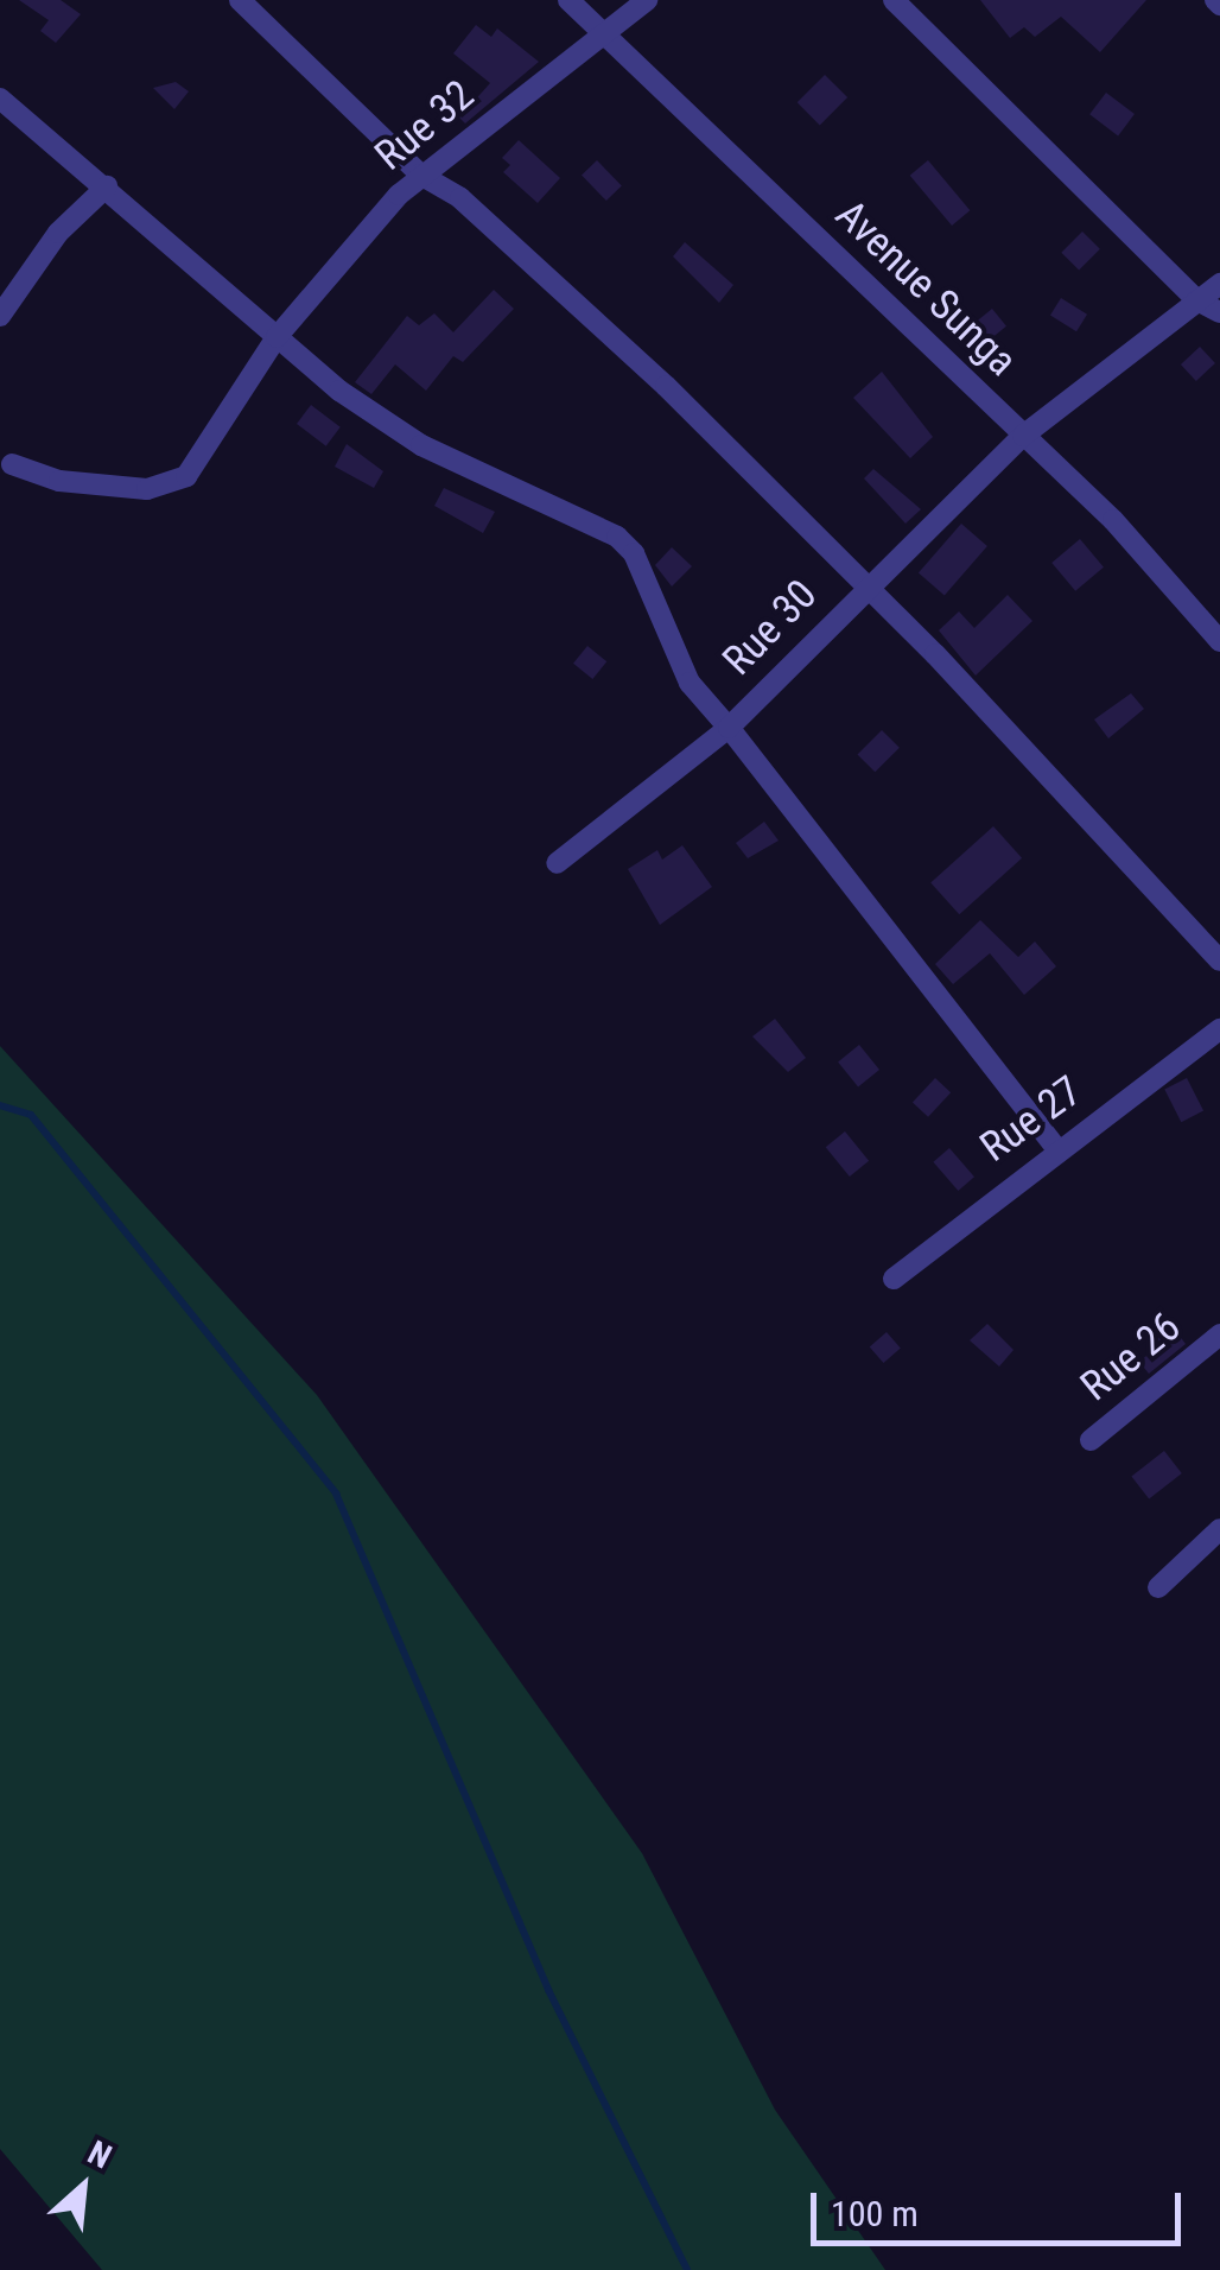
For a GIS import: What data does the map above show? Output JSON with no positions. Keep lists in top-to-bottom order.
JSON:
{
  "streets": {
    "street": [
      "Rue 32",
      "Avenue Sunga",
      "Rue 30",
      "Rue 27",
      "Rue 26"
    ]
  },
  "crossings": [
    ["Rue 32", "Avenue Sunga"],
    ["Avenue Sunga", "Rue 30"],
    ["Rue 30", "Rue 27"]
  ],
  "scale_bar": "100 m",
  "north": "top right"
}
